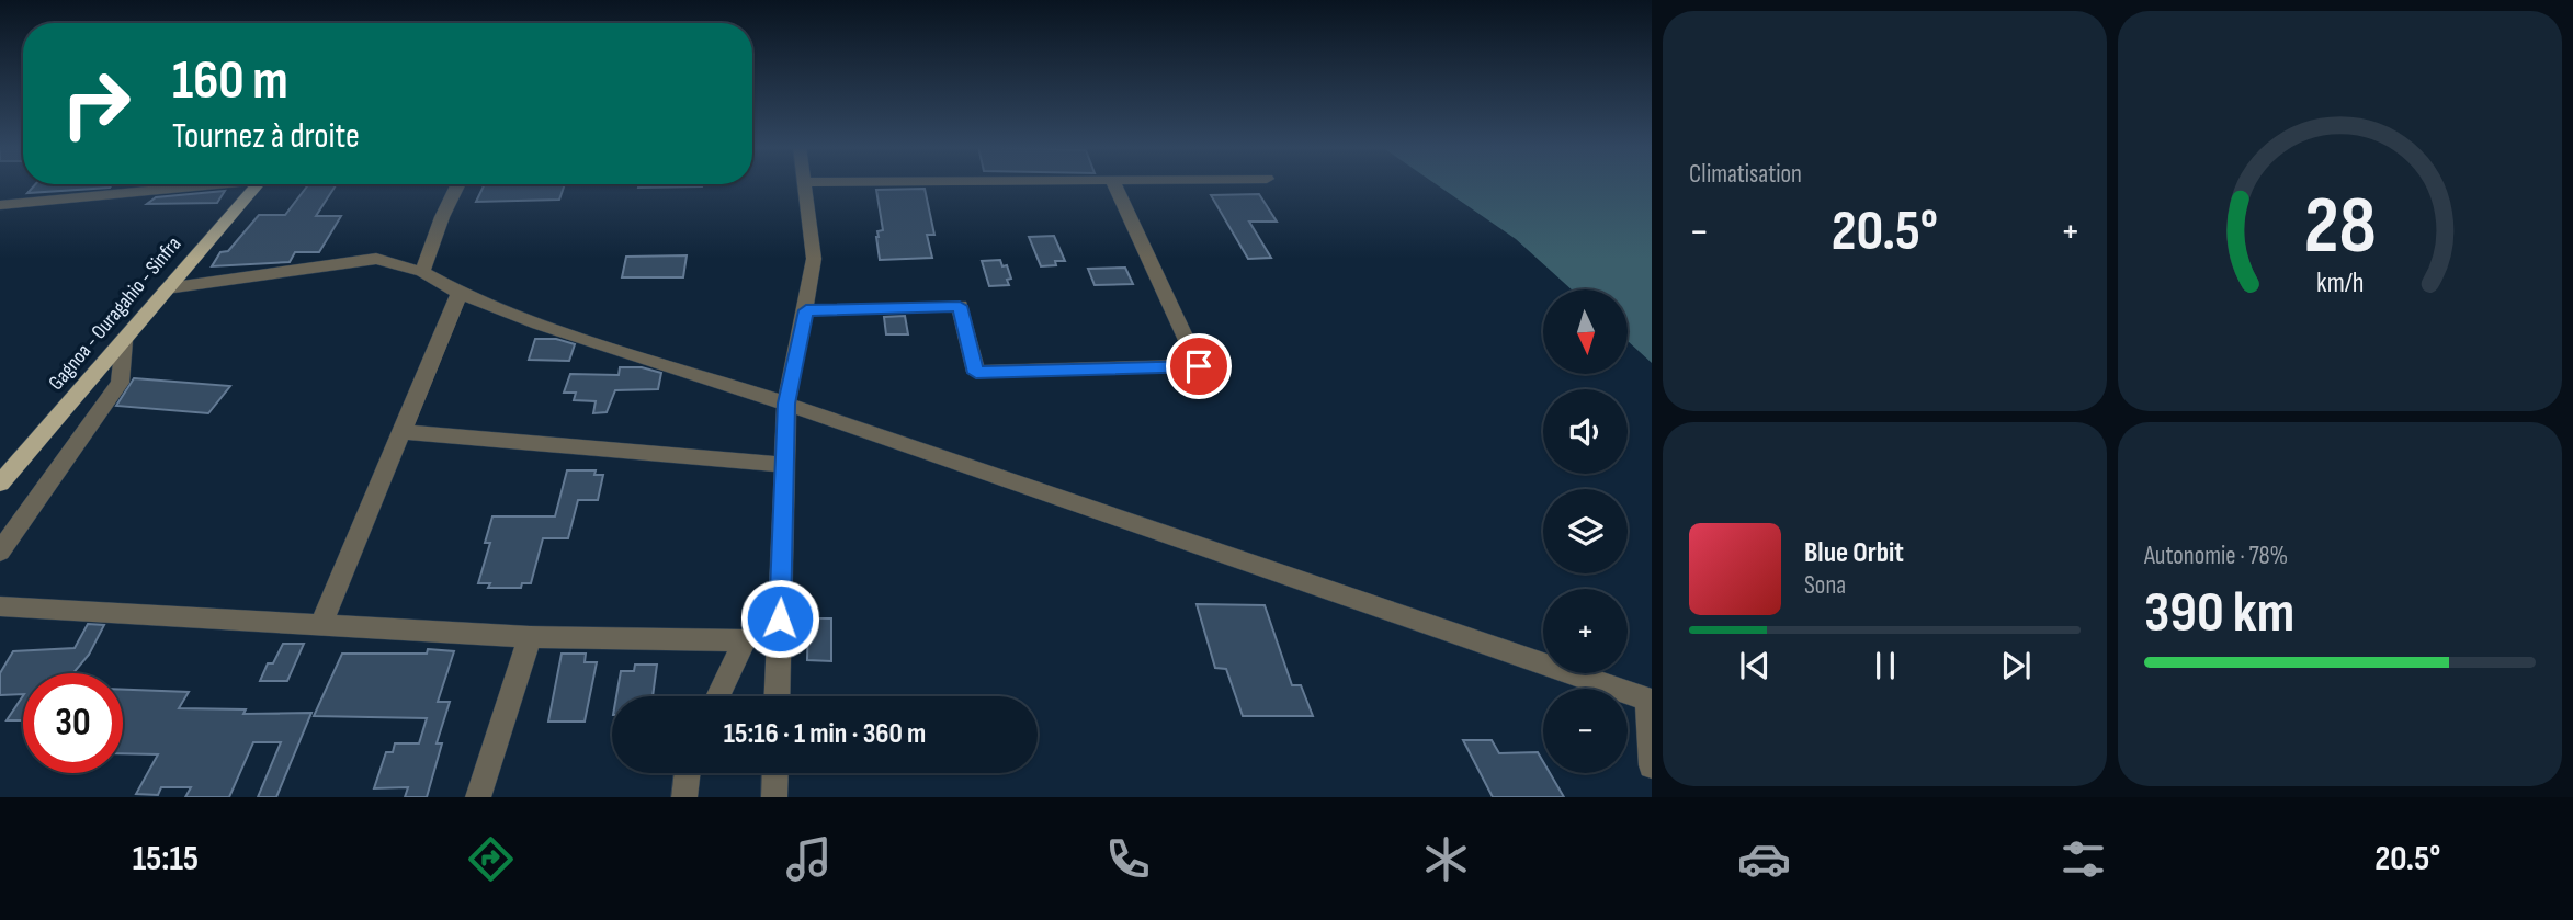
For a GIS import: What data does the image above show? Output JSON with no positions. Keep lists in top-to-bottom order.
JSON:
{
  "streets": {
    "main road": ["Gagnoa - Ouragahio - Sinfra"]
  },
  "north": "bottom",
  "page": {
    "tile": [
      "Climatisation",
      ["Autonomie · 78%", "390 km"]
    ],
    "turn": ["160 m", "Tournez à droite"],
    "heat": ["−", "20.5°", "+"],
    "map_buttons": ["+", "−"],
    "song": ["Blue Orbit", "Sona"],
    "limit": "30",
    "trip": "15:16 · 1 min · 360 m",
    "tabs": ["15:15", "20.5°"],
    "gauge": ["28", "km/h"]
  }
}
